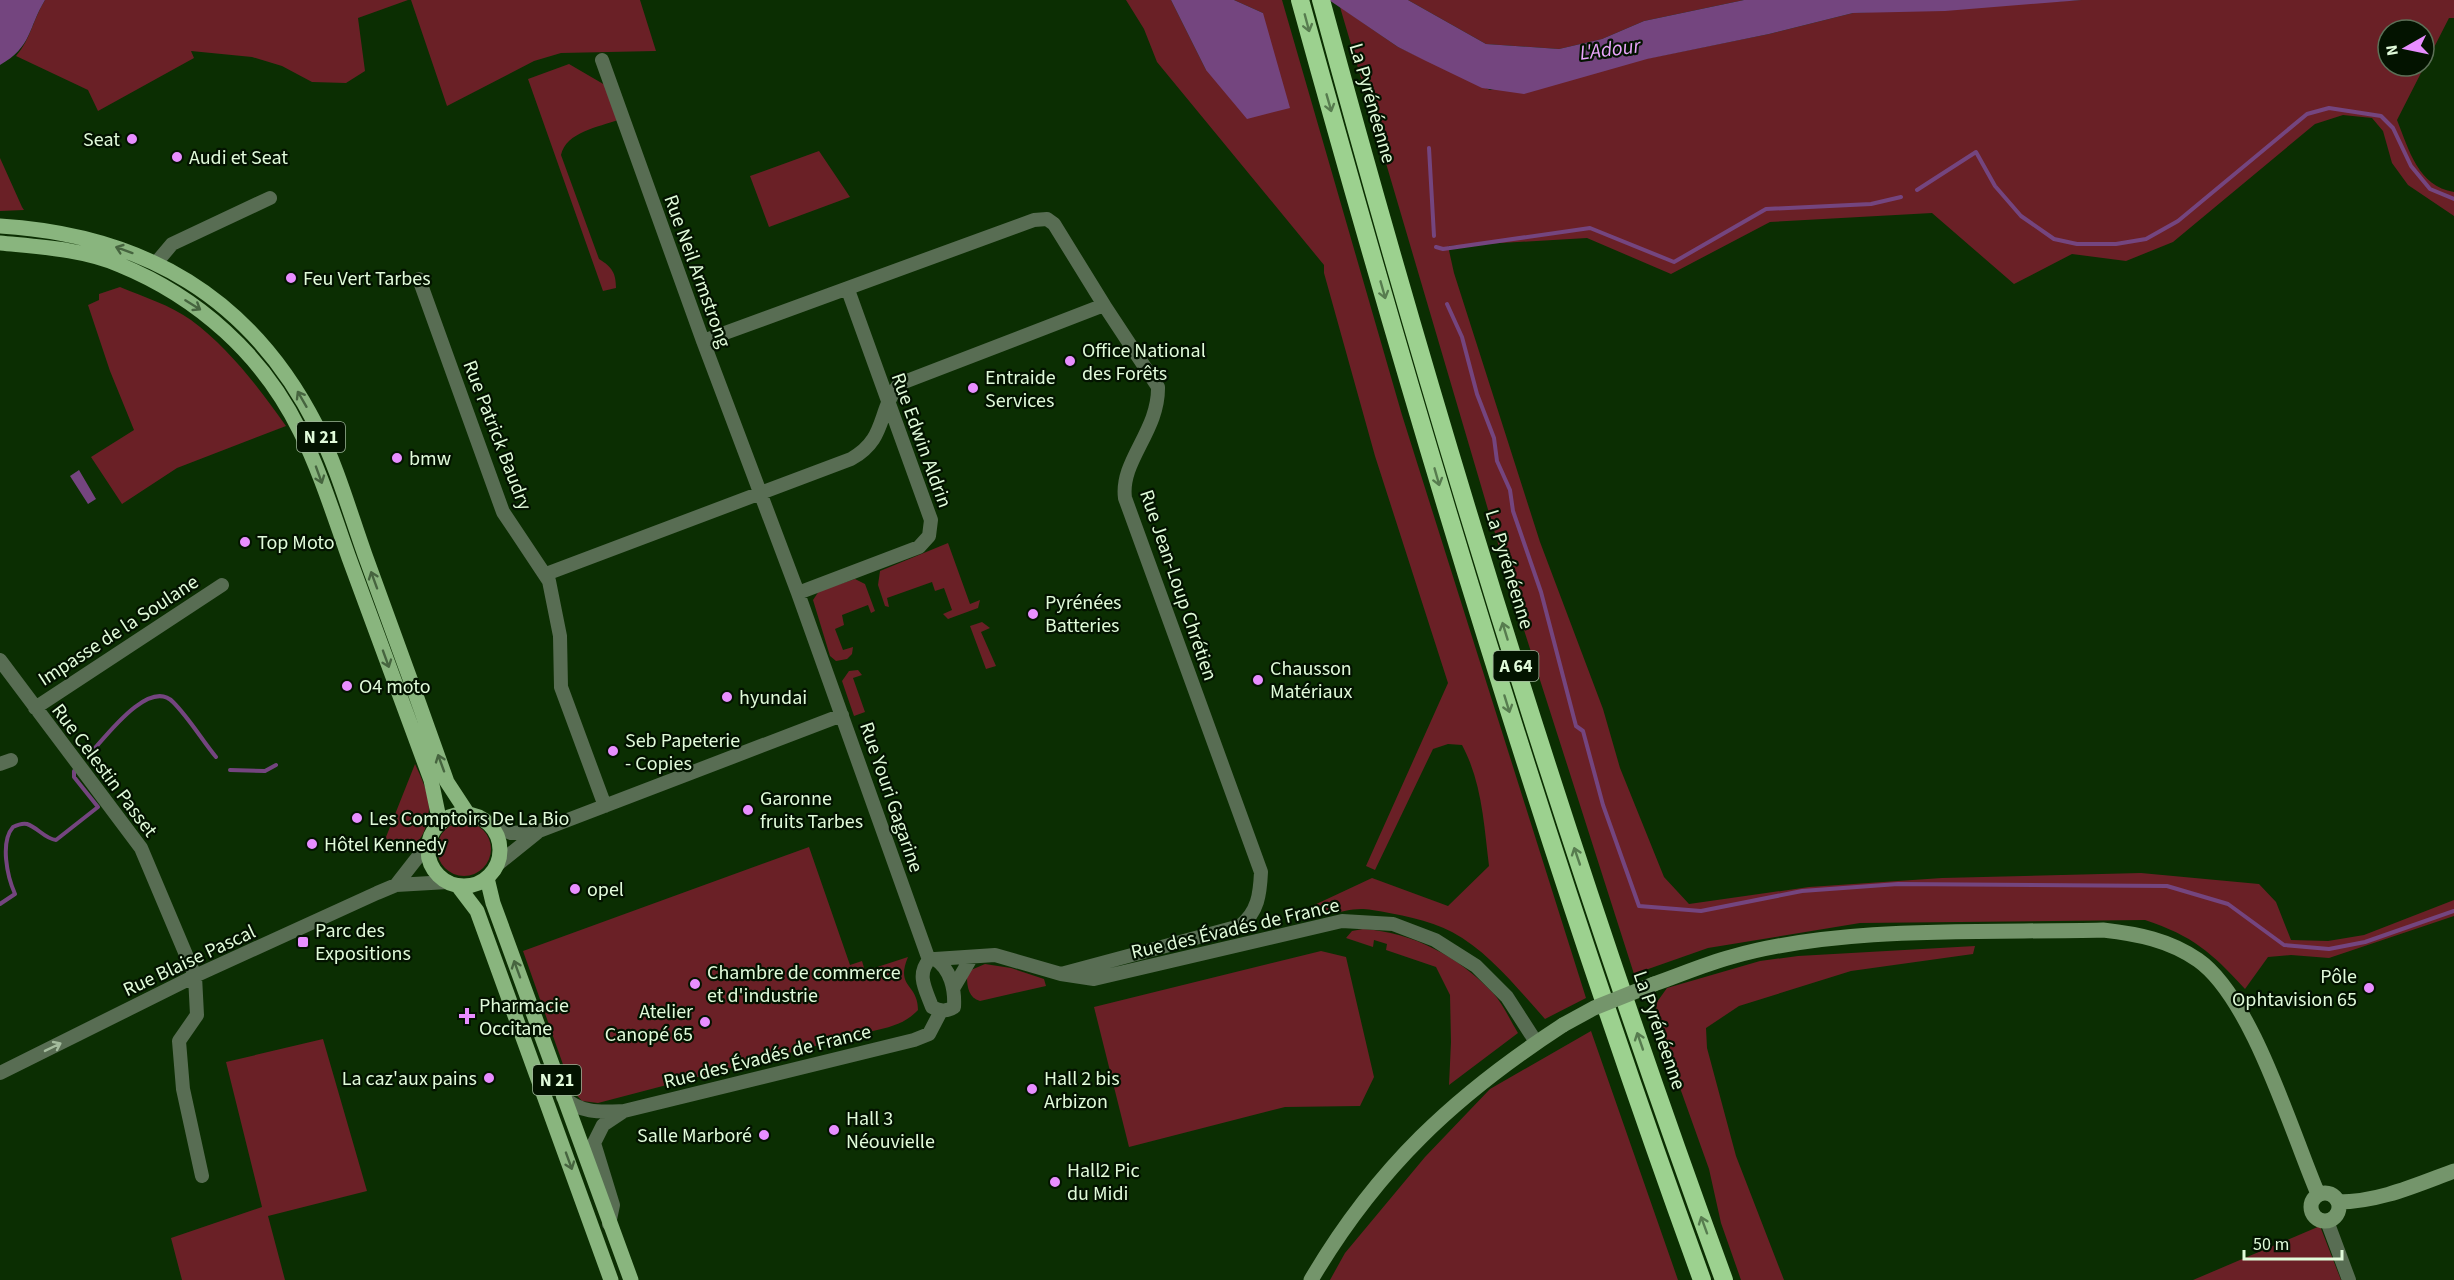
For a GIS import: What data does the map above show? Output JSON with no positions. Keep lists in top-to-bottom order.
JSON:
{
  "streets": {
    "highway": ["La Pyrénéenne", "A 64"],
    "main road": ["N 21"],
    "street": [
      "Rue Neil Armstrong",
      "Rue Patrick Baudry",
      "Rue Edwin Aldrin",
      "Rue Jean-Loup Chrétien",
      "Impasse de la Soulane",
      "Rue Celestin Passet",
      "Rue Youri Gagarine",
      "Rue des Évadés de France",
      "Rue Blaise Pascal"
    ]
  },
  "crossings": [
    ["Rue Neil Armstrong", "Rue Edwin Aldrin"],
    ["Rue Neil Armstrong", "Rue Youri Gagarine"],
    ["Rue Patrick Baudry", "Rue Youri Gagarine"],
    ["N 21", "Rue Youri Gagarine"],
    ["N 21", "Rue des Évadés de France"],
    ["N 21", "Rue Blaise Pascal"],
    ["Rue Edwin Aldrin", "Rue Jean-Loup Chrétien"],
    ["Rue Jean-Loup Chrétien", "Rue des Évadés de France"],
    ["Impasse de la Soulane", "Rue Celestin Passet"],
    ["Rue Celestin Passet", "Rue Blaise Pascal"],
    ["Rue Youri Gagarine", "Rue des Évadés de France"],
    ["Rue Youri Gagarine", "Rue Blaise Pascal"]
  ],
  "one_way": ["Rue Blaise Pascal"],
  "water": ["L'Adour"],
  "places": {
    "other": [
      "Seat",
      "Audi et Seat",
      "Feu Vert Tarbes",
      "Office National des Forêts",
      "Entraide Services",
      "bmw",
      "Top Moto",
      "Pyrénées Batteries",
      "Chausson Matériaux",
      "O4 moto",
      "hyundai",
      "Seb Papeterie - Copies",
      "Garonne fruits Tarbes",
      "Les Comptoirs De La Bio",
      "Hôtel Kennedy",
      "opel",
      "Chambre de commerce et d'industrie",
      "Pôle Ophtavision 65",
      "Atelier Canopé 65",
      "La caz'aux pains",
      "Hall 2 bis Arbizon",
      "Hall 3 Néouvielle",
      "Salle Marboré",
      "Hall2 Pic du Midi"
    ],
    "transit": ["Parc des Expositions"],
    "health": ["Pharmacie Occitane"]
  },
  "scale_bar": "50 m",
  "north": "left"
}
